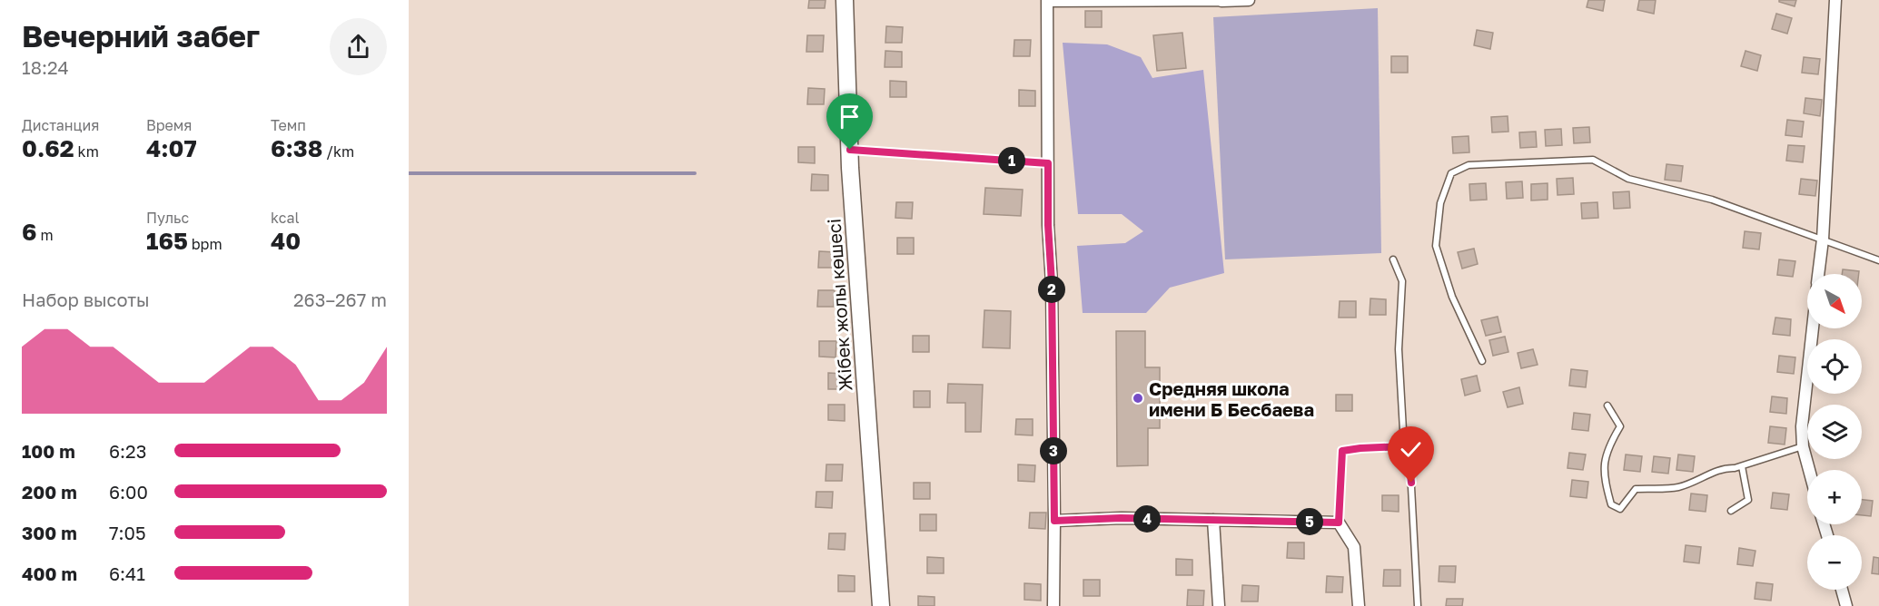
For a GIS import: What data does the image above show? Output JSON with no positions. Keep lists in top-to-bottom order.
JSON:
{
  "streets": {
    "street": ["Жібек жолы көшесі"]
  },
  "places": ["Средняя школа имени Б Бесбаева"],
  "north": "bottom right",
  "page": {
    "heading": ["Вечерний забег", "18:24"],
    "stats": [
      ["Дистанция", "0.62 km"],
      ["Время", "4:07"],
      ["Темп", "6:38 /km"],
      ["6 m"],
      ["Пульс", "165 bpm"],
      ["kcal", "40"]
    ],
    "pins": [
      "1",
      "2",
      "3",
      "4",
      "5"
    ],
    "map_buttons": ["+", "−"],
    "chart": ["Набор высоты", "263–267 m"],
    "list": [
      {
        "name": "100 m",
        "note": "6:23"
      },
      {
        "name": "200 m",
        "note": "6:00"
      },
      {
        "name": "300 m",
        "note": "7:05"
      },
      {
        "name": "400 m",
        "note": "6:41"
      }
    ]
  }
}
